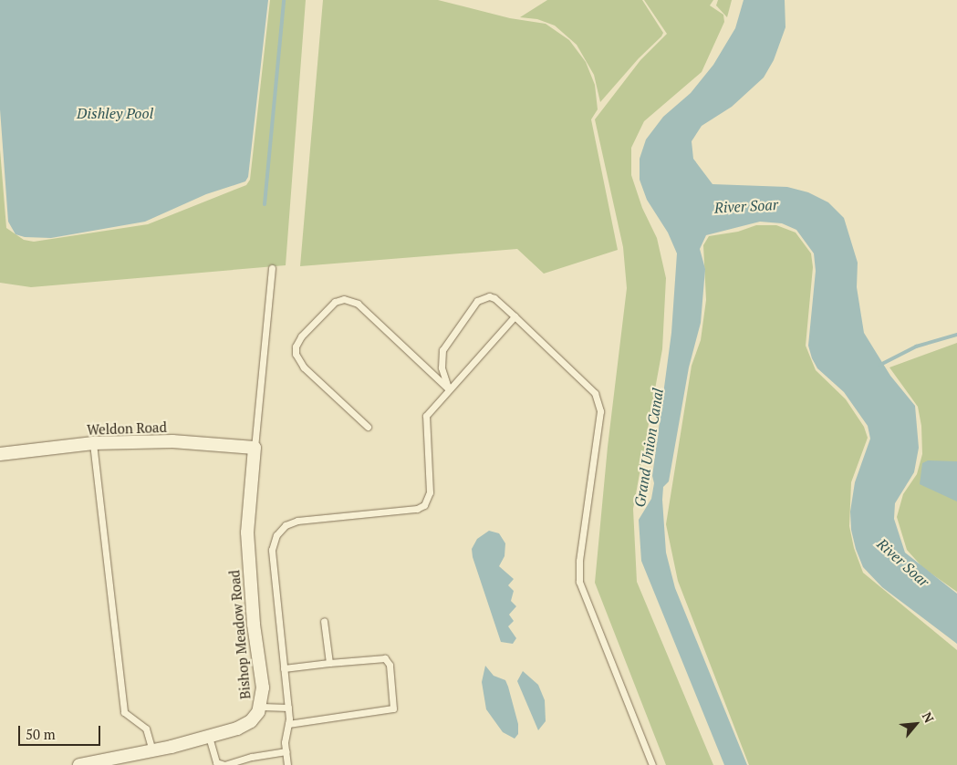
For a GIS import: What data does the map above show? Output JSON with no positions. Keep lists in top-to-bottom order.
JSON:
{
  "streets": {
    "street": ["Weldon Road", "Bishop Meadow Road"]
  },
  "crossings": [
    ["Weldon Road", "Bishop Meadow Road"]
  ],
  "water": ["Dishley Pool", "River Soar", "Grand Union Canal"],
  "scale_bar": "50 m",
  "north": "top right"
}
